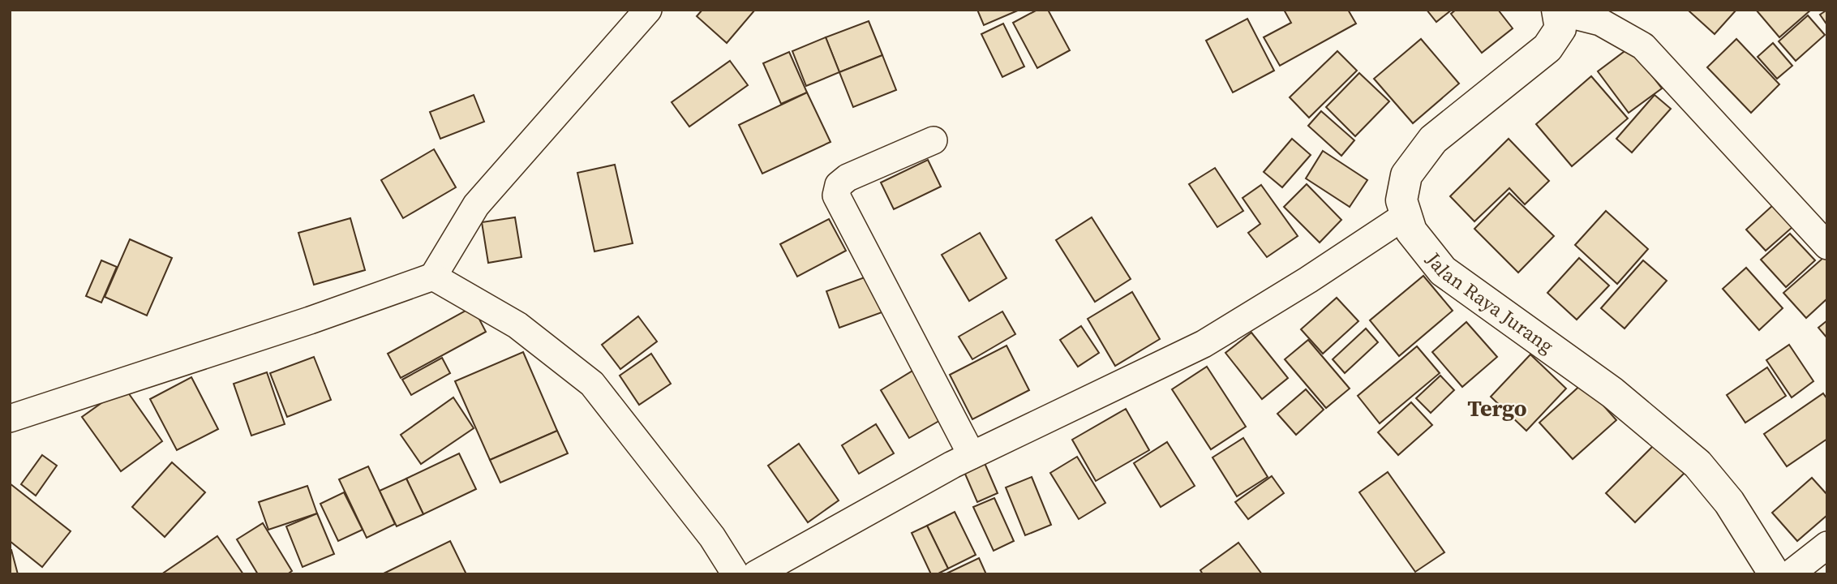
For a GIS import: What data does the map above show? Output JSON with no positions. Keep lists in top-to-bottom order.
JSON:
{
  "streets": {
    "main road": ["Jalan Raya Jurang"]
  },
  "districts": ["Tergo"]
}
